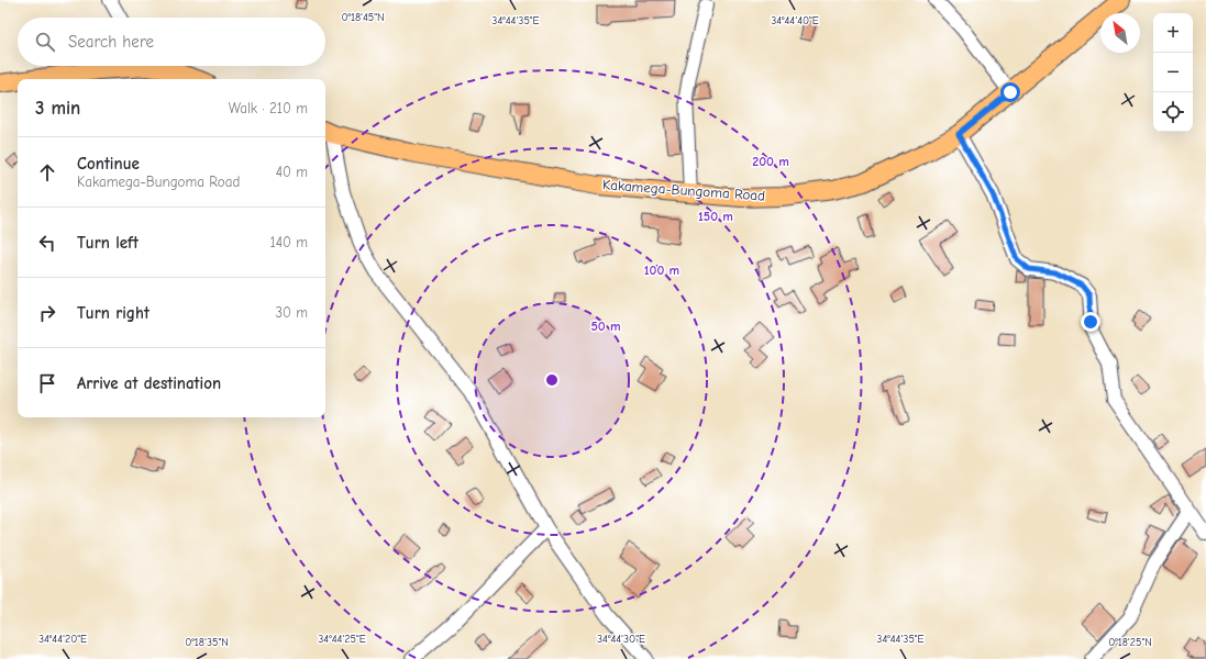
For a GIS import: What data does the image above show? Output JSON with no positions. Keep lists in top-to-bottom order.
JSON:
{
  "streets": {
    "main road": ["Kakamega-Bungoma Road"]
  },
  "north": "top left",
  "page": {
    "map_buttons": ["+", "−"],
    "search": "Search here",
    "heading": ["3 min", "Walk · 210 m"],
    "list": [
      ["Continue", "Kakamega-Bungoma Road", "40 m"],
      ["Turn left", "140 m"],
      ["Turn right", "30 m"],
      "Arrive at destination"
    ]
  },
  "coordinates": [
    "0°18'45\"N",
    "34°44'35\"E",
    "34°44'40\"E",
    "34°44'20\"E",
    "34°44'25\"E",
    "34°44'30\"E",
    "0°18'35\"N",
    "0°18'25\"N"
  ],
  "rings": [
    "200 m",
    "150 m",
    "100 m",
    "50 m"
  ]
}
